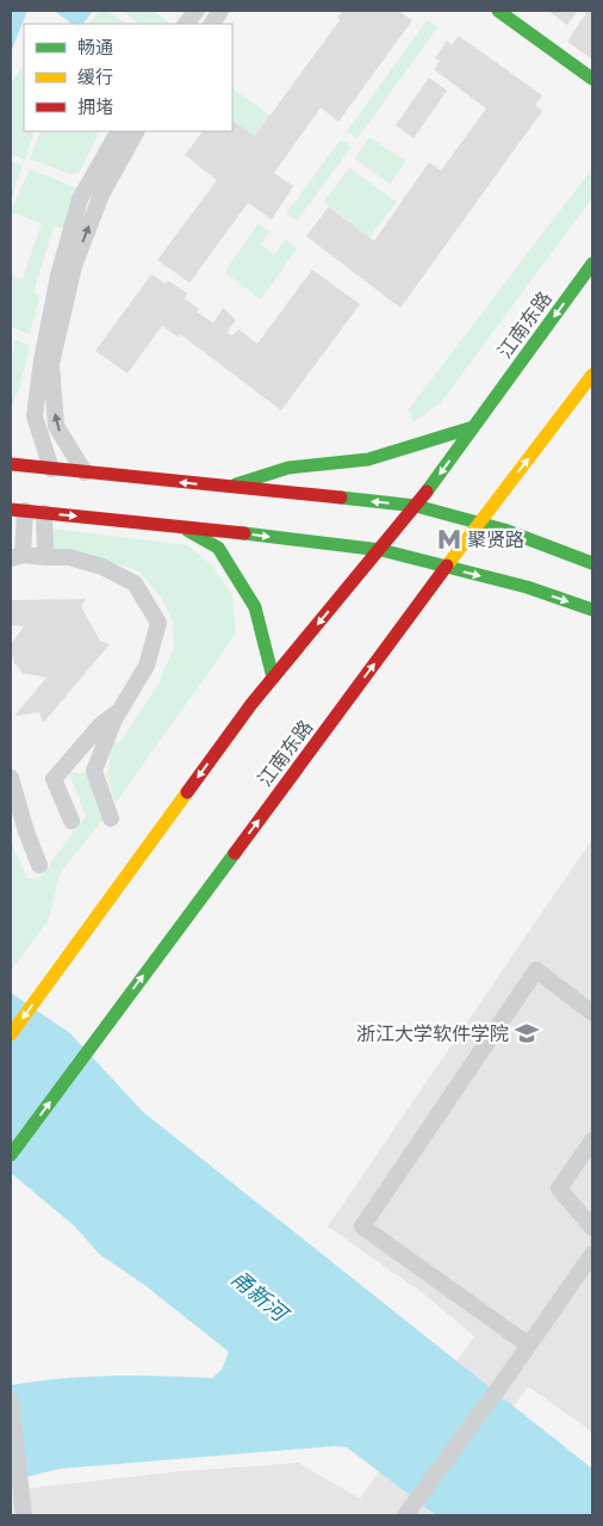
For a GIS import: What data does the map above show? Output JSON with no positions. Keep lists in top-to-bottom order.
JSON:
{
  "streets": {
    "main road": ["江南东路"]
  },
  "water": ["甬新河"],
  "places": {
    "metro station": ["聚贤路"],
    "school or university": ["浙江大学软件学院"]
  },
  "legend": ["畅通", "缓行", "拥堵"]
}
